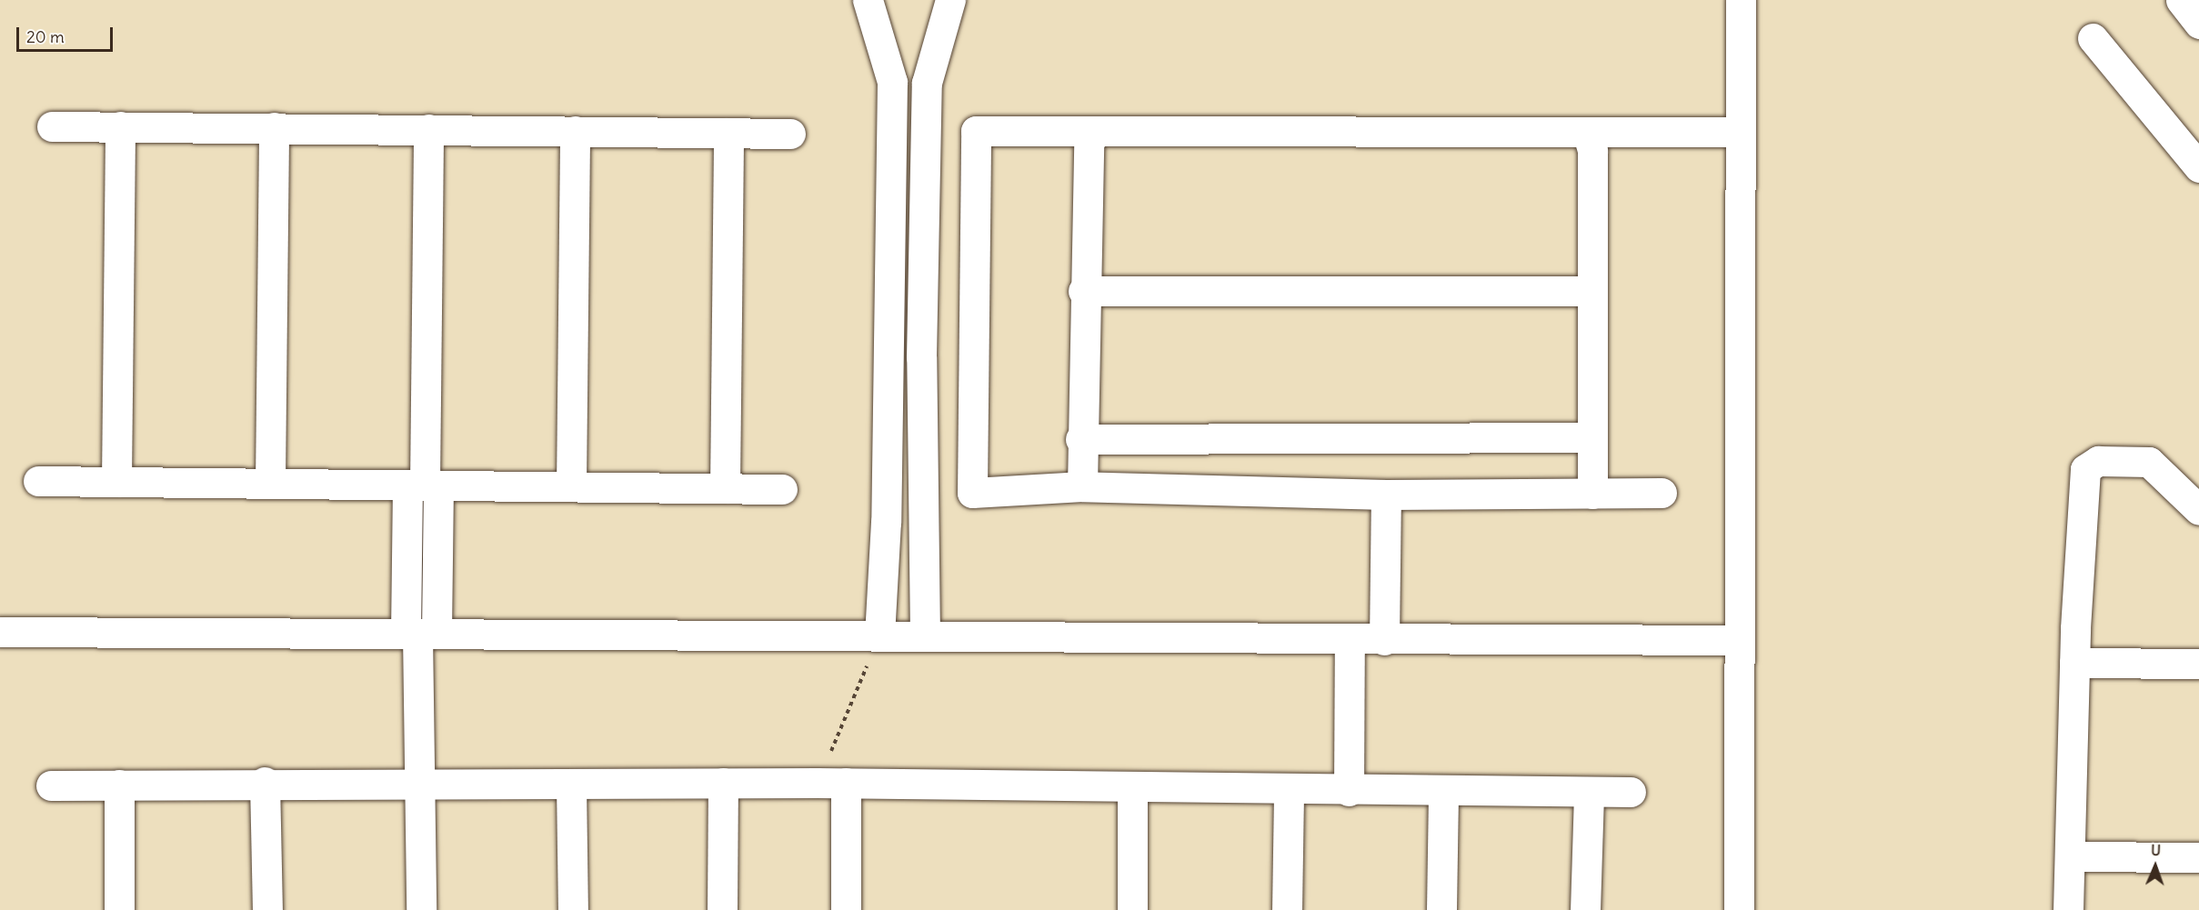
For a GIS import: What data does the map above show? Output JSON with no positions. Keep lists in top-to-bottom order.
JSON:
{
  "scale_bar": "20 m",
  "north": "top"
}
